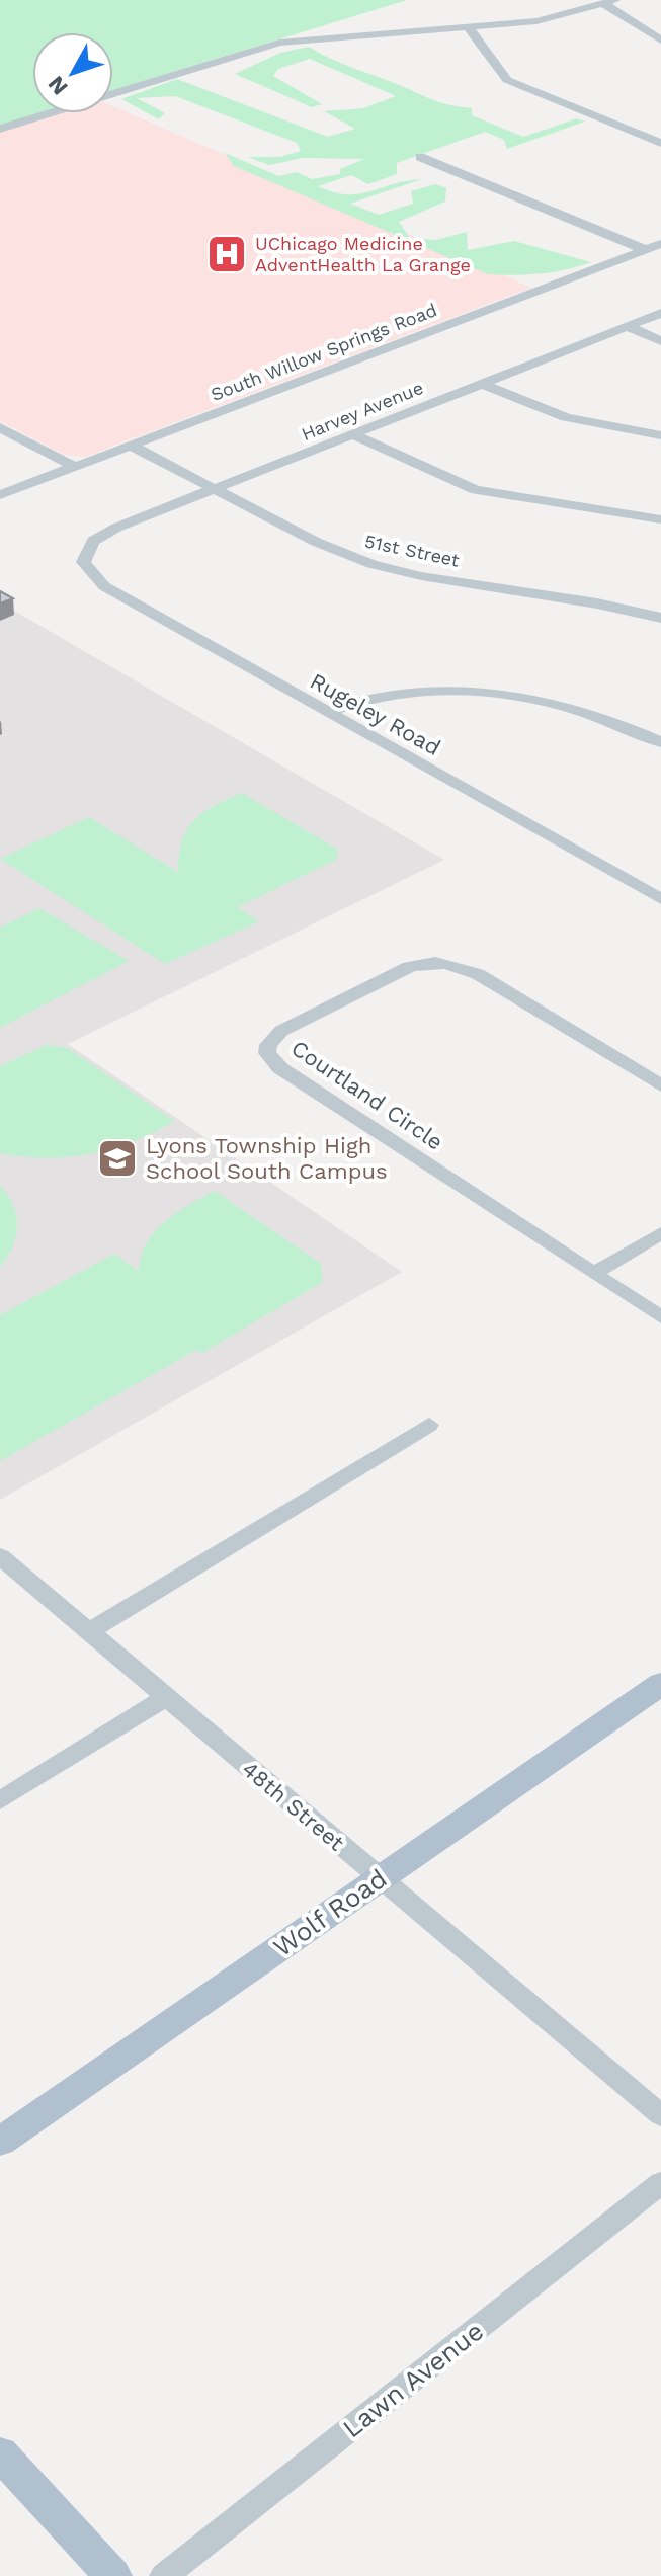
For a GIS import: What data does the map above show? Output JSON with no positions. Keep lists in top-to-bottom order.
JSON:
{
  "streets": {
    "main road": ["Wolf Road"],
    "street": [
      "South Willow Springs Road",
      "Harvey Avenue",
      "51st Street",
      "Rugeley Road",
      "Courtland Circle",
      "48th Street",
      "Lawn Avenue"
    ]
  },
  "crossings": [
    ["South Willow Springs Road", "51st Street"],
    ["Harvey Avenue", "51st Street"],
    ["Harvey Avenue", "Rugeley Road"],
    ["48th Street", "Wolf Road"]
  ],
  "places": {
    "hospital": ["UChicago Medicine AdventHealth La Grange"],
    "school or university": ["Lyons Township High School South Campus"]
  },
  "north": "bottom left"
}
